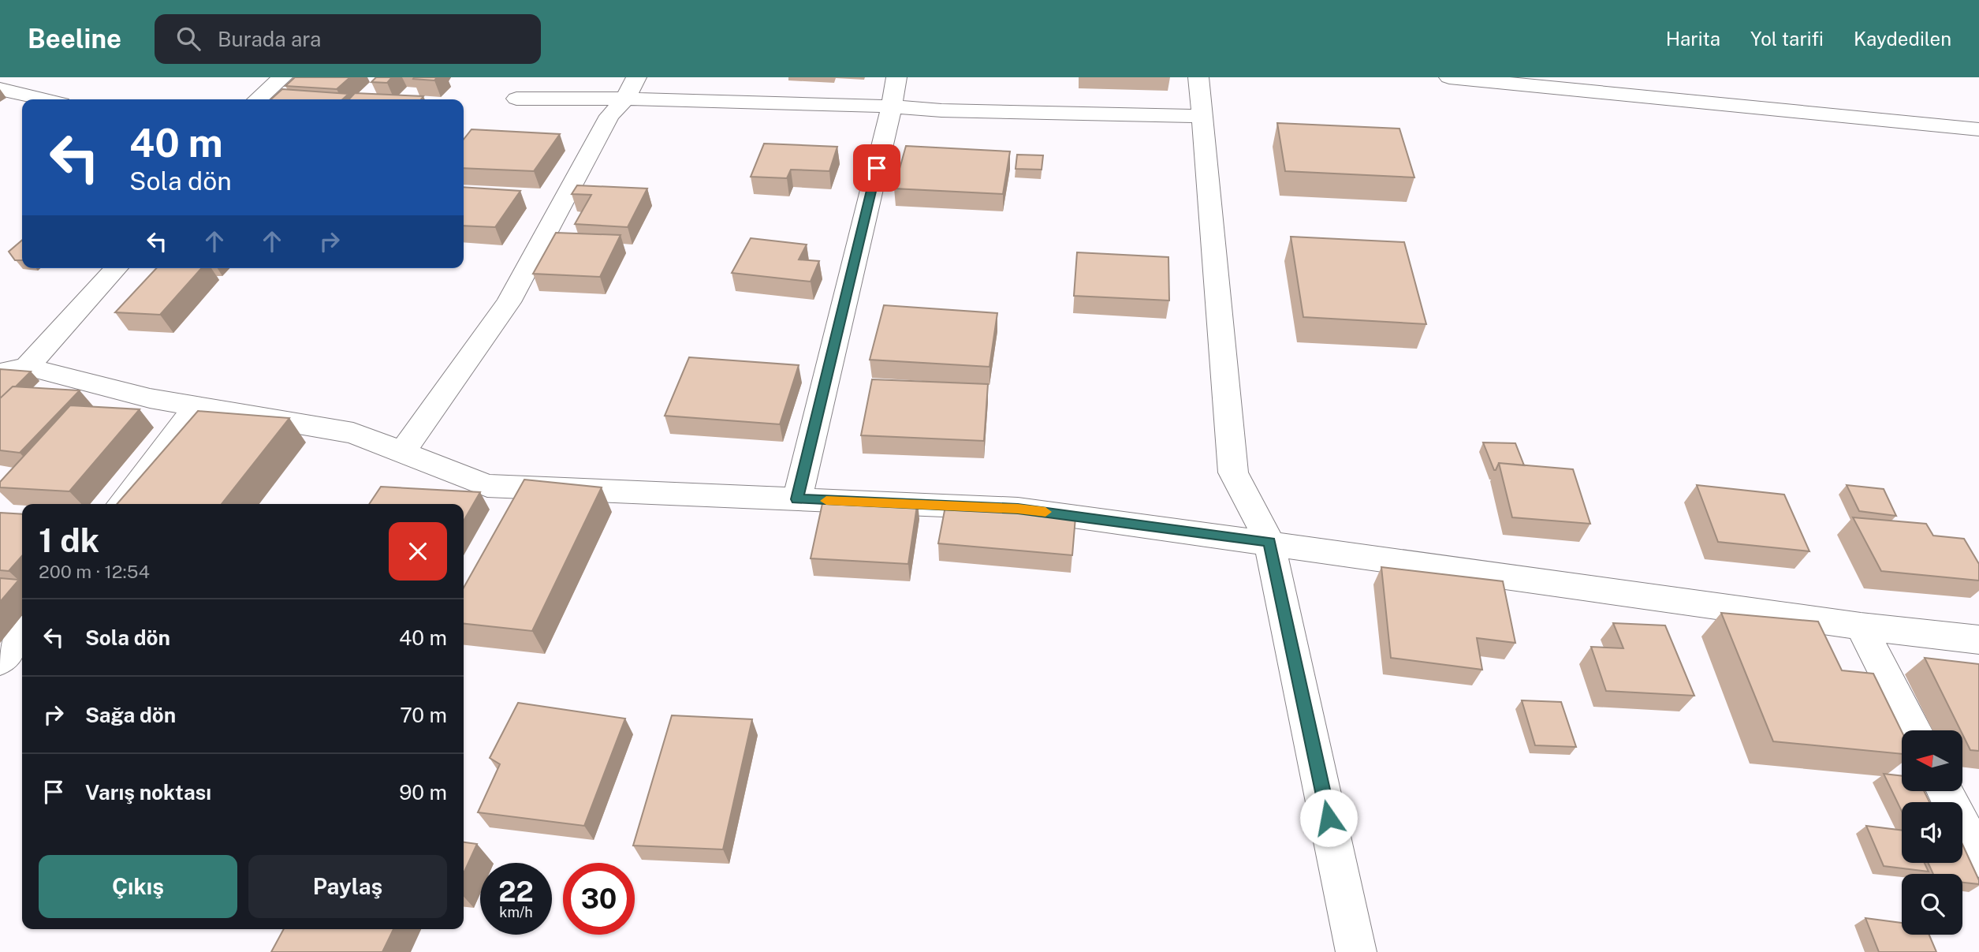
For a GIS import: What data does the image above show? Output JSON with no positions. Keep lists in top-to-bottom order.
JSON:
{
  "north": "left",
  "page": {
    "header": "Beeline",
    "search": "Burada ara",
    "nav": ["Harita", "Yol tarifi", "Kaydedilen"],
    "turn": ["40 m", "Sola dön"],
    "heading": ["1 dk", "200 m · 12:54"],
    "list": [
      {
        "name": "Sola dön",
        "value": "40 m"
      },
      {
        "name": "Sağa dön",
        "value": "70 m"
      },
      {
        "name": "Varış noktası",
        "value": "90 m"
      }
    ],
    "buttons": ["Çıkış", "Paylaş"],
    "speed": "22 km/h",
    "limit": "30"
  }
}
